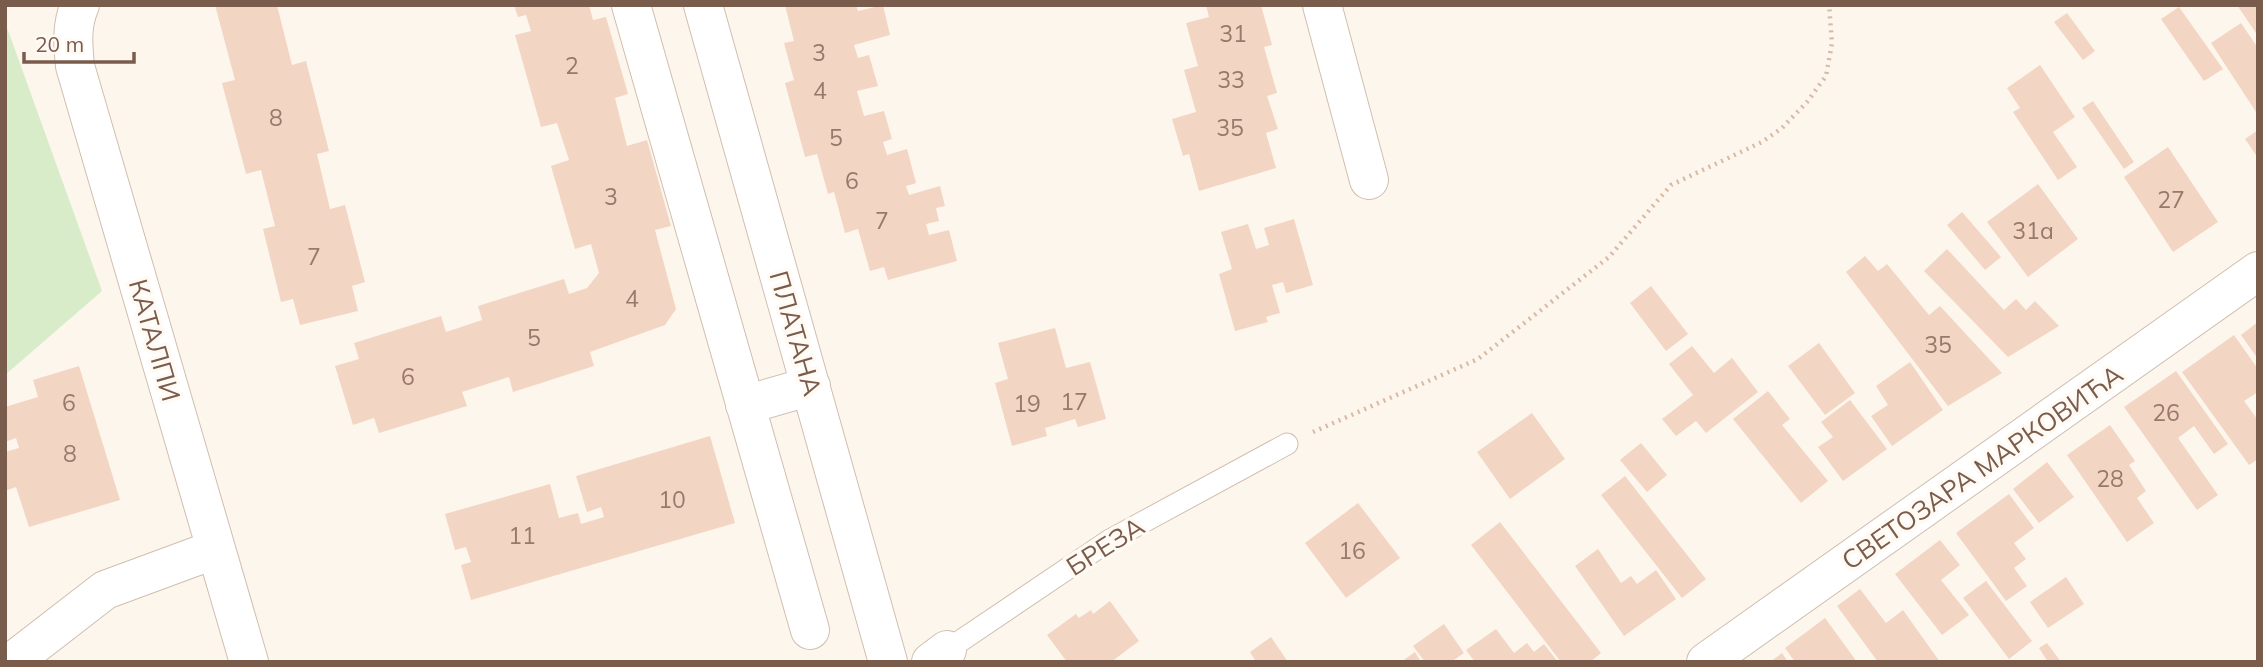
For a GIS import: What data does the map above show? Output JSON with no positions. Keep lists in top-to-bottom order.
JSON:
{
  "streets": {
    "street": ["ПЛАТАНА", "КАТАЛПИ", "СВЕТОЗАРА МАРКОВИЋА"],
    "lane": ["БРЕЗА"]
  },
  "house_numbers": [
    "31",
    "3",
    "2",
    "33",
    "4",
    "8",
    "35",
    "5",
    "6",
    "3",
    "27",
    "7",
    "31a",
    "7",
    "4",
    "5",
    "35",
    "6",
    "17",
    "6",
    "19",
    "26",
    "8",
    "28",
    "10",
    "11",
    "16"
  ],
  "scale_bar": "20 m"
}
